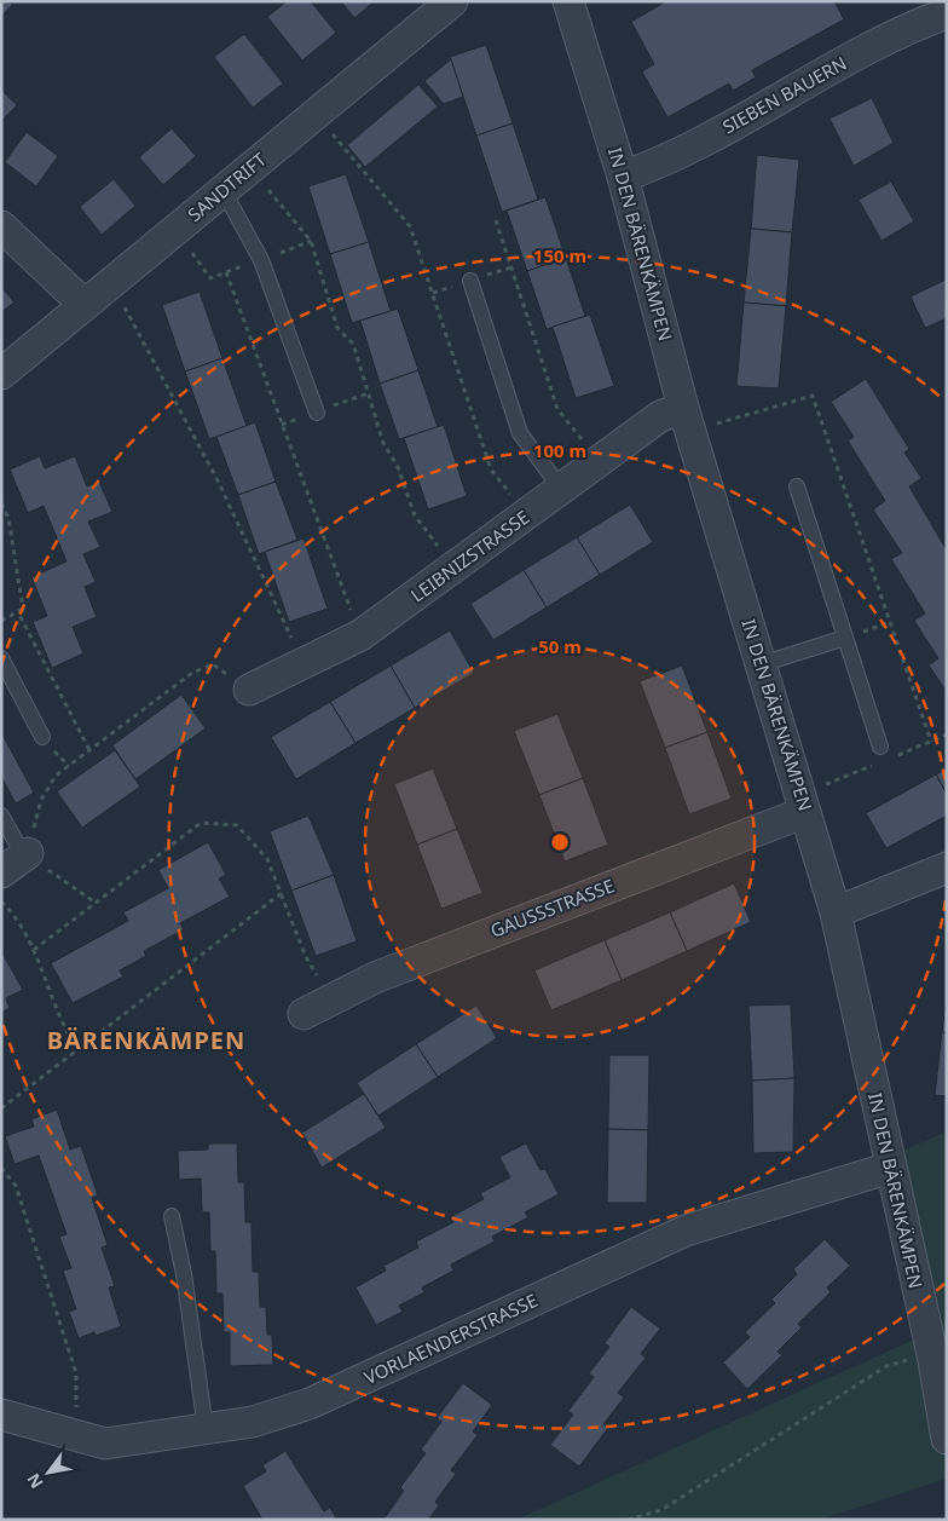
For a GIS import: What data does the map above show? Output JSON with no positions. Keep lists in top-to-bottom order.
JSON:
{
  "streets": {
    "street": [
      "SIEBEN BAUERN",
      "SANDTRIFT",
      "IN DEN BÄRENKÄMPEN",
      "LEIBNIZSTRASSE",
      "GAUSSSTRASSE",
      "VORLAENDERSTRASSE"
    ]
  },
  "crossings": [
    ["SIEBEN BAUERN", "IN DEN BÄRENKÄMPEN"],
    ["IN DEN BÄRENKÄMPEN", "LEIBNIZSTRASSE"],
    ["IN DEN BÄRENKÄMPEN", "GAUSSSTRASSE"],
    ["IN DEN BÄRENKÄMPEN", "VORLAENDERSTRASSE"]
  ],
  "districts": ["BÄRENKÄMPEN"],
  "north": "bottom left",
  "rings": ["150 m", "100 m", "50 m"]
}
